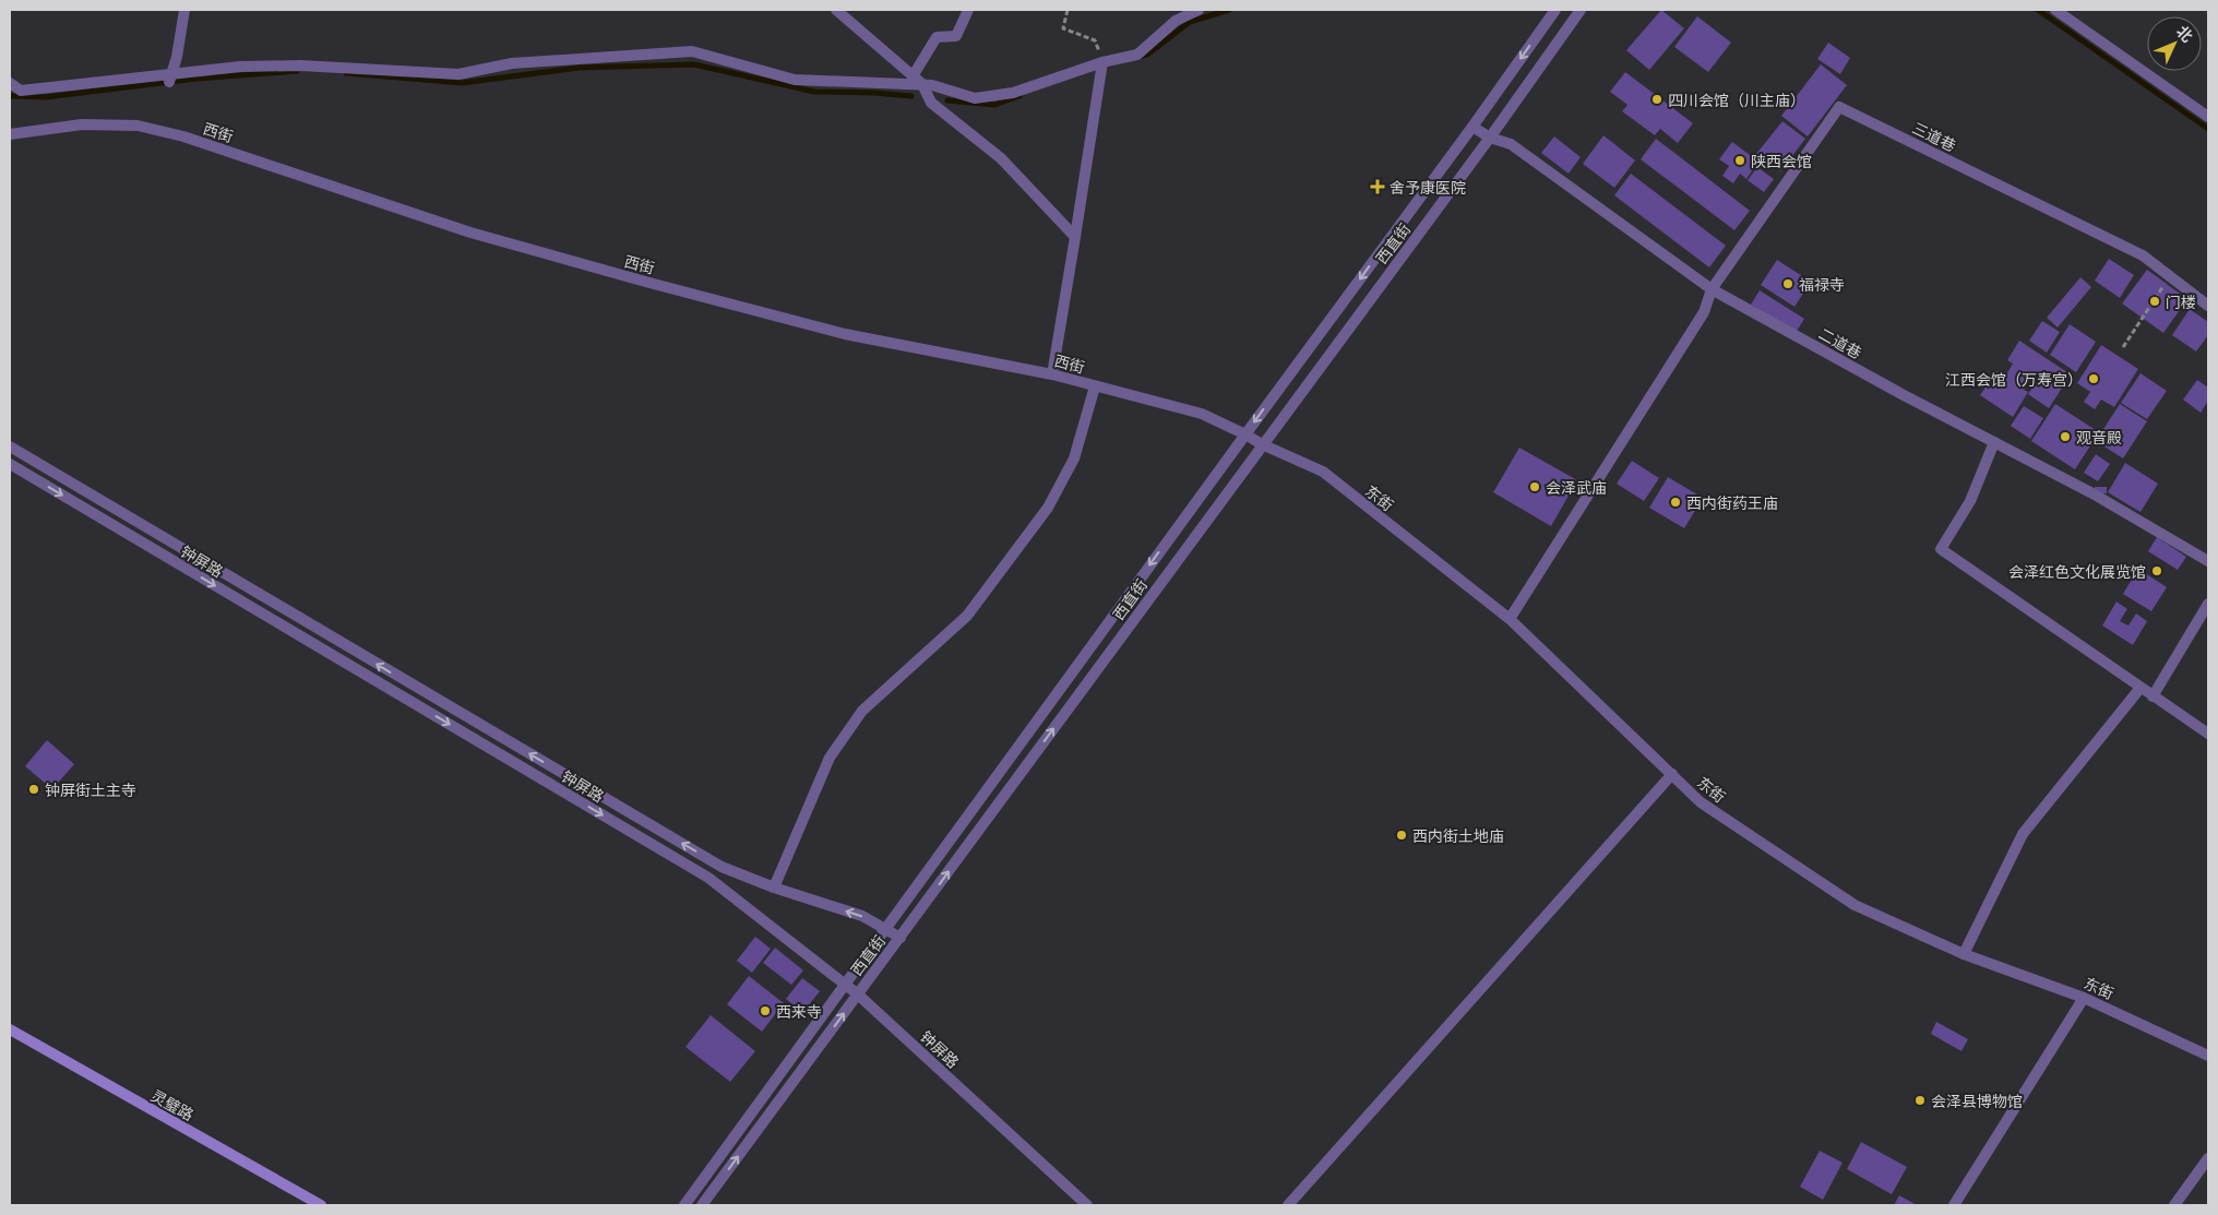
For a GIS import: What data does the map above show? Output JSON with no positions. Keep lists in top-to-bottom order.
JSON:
{
  "streets": {
    "main road": ["灵璧路"],
    "street": [
      "西街",
      "三道巷",
      "西直街",
      "二道巷",
      "东街",
      "钟屏路"
    ]
  },
  "crossings": [
    ["西街", "西直街"],
    ["西街", "东街"],
    ["三道巷", "二道巷"],
    ["西直街", "二道巷"],
    ["西直街", "东街"],
    ["西直街", "钟屏路"]
  ],
  "places": {
    "other": [
      "四川会馆（川主庙）",
      "陕西会馆",
      "福禄寺",
      "门楼",
      "江西会馆（万寿宫）",
      "观音殿",
      "会泽武庙",
      "西内街药王庙",
      "会泽红色文化展览馆",
      "钟屏街土主寺",
      "西内街土地庙",
      "西来寺",
      "会泽县博物馆"
    ],
    "health": ["舍予康医院"]
  },
  "north": "top right"
}
